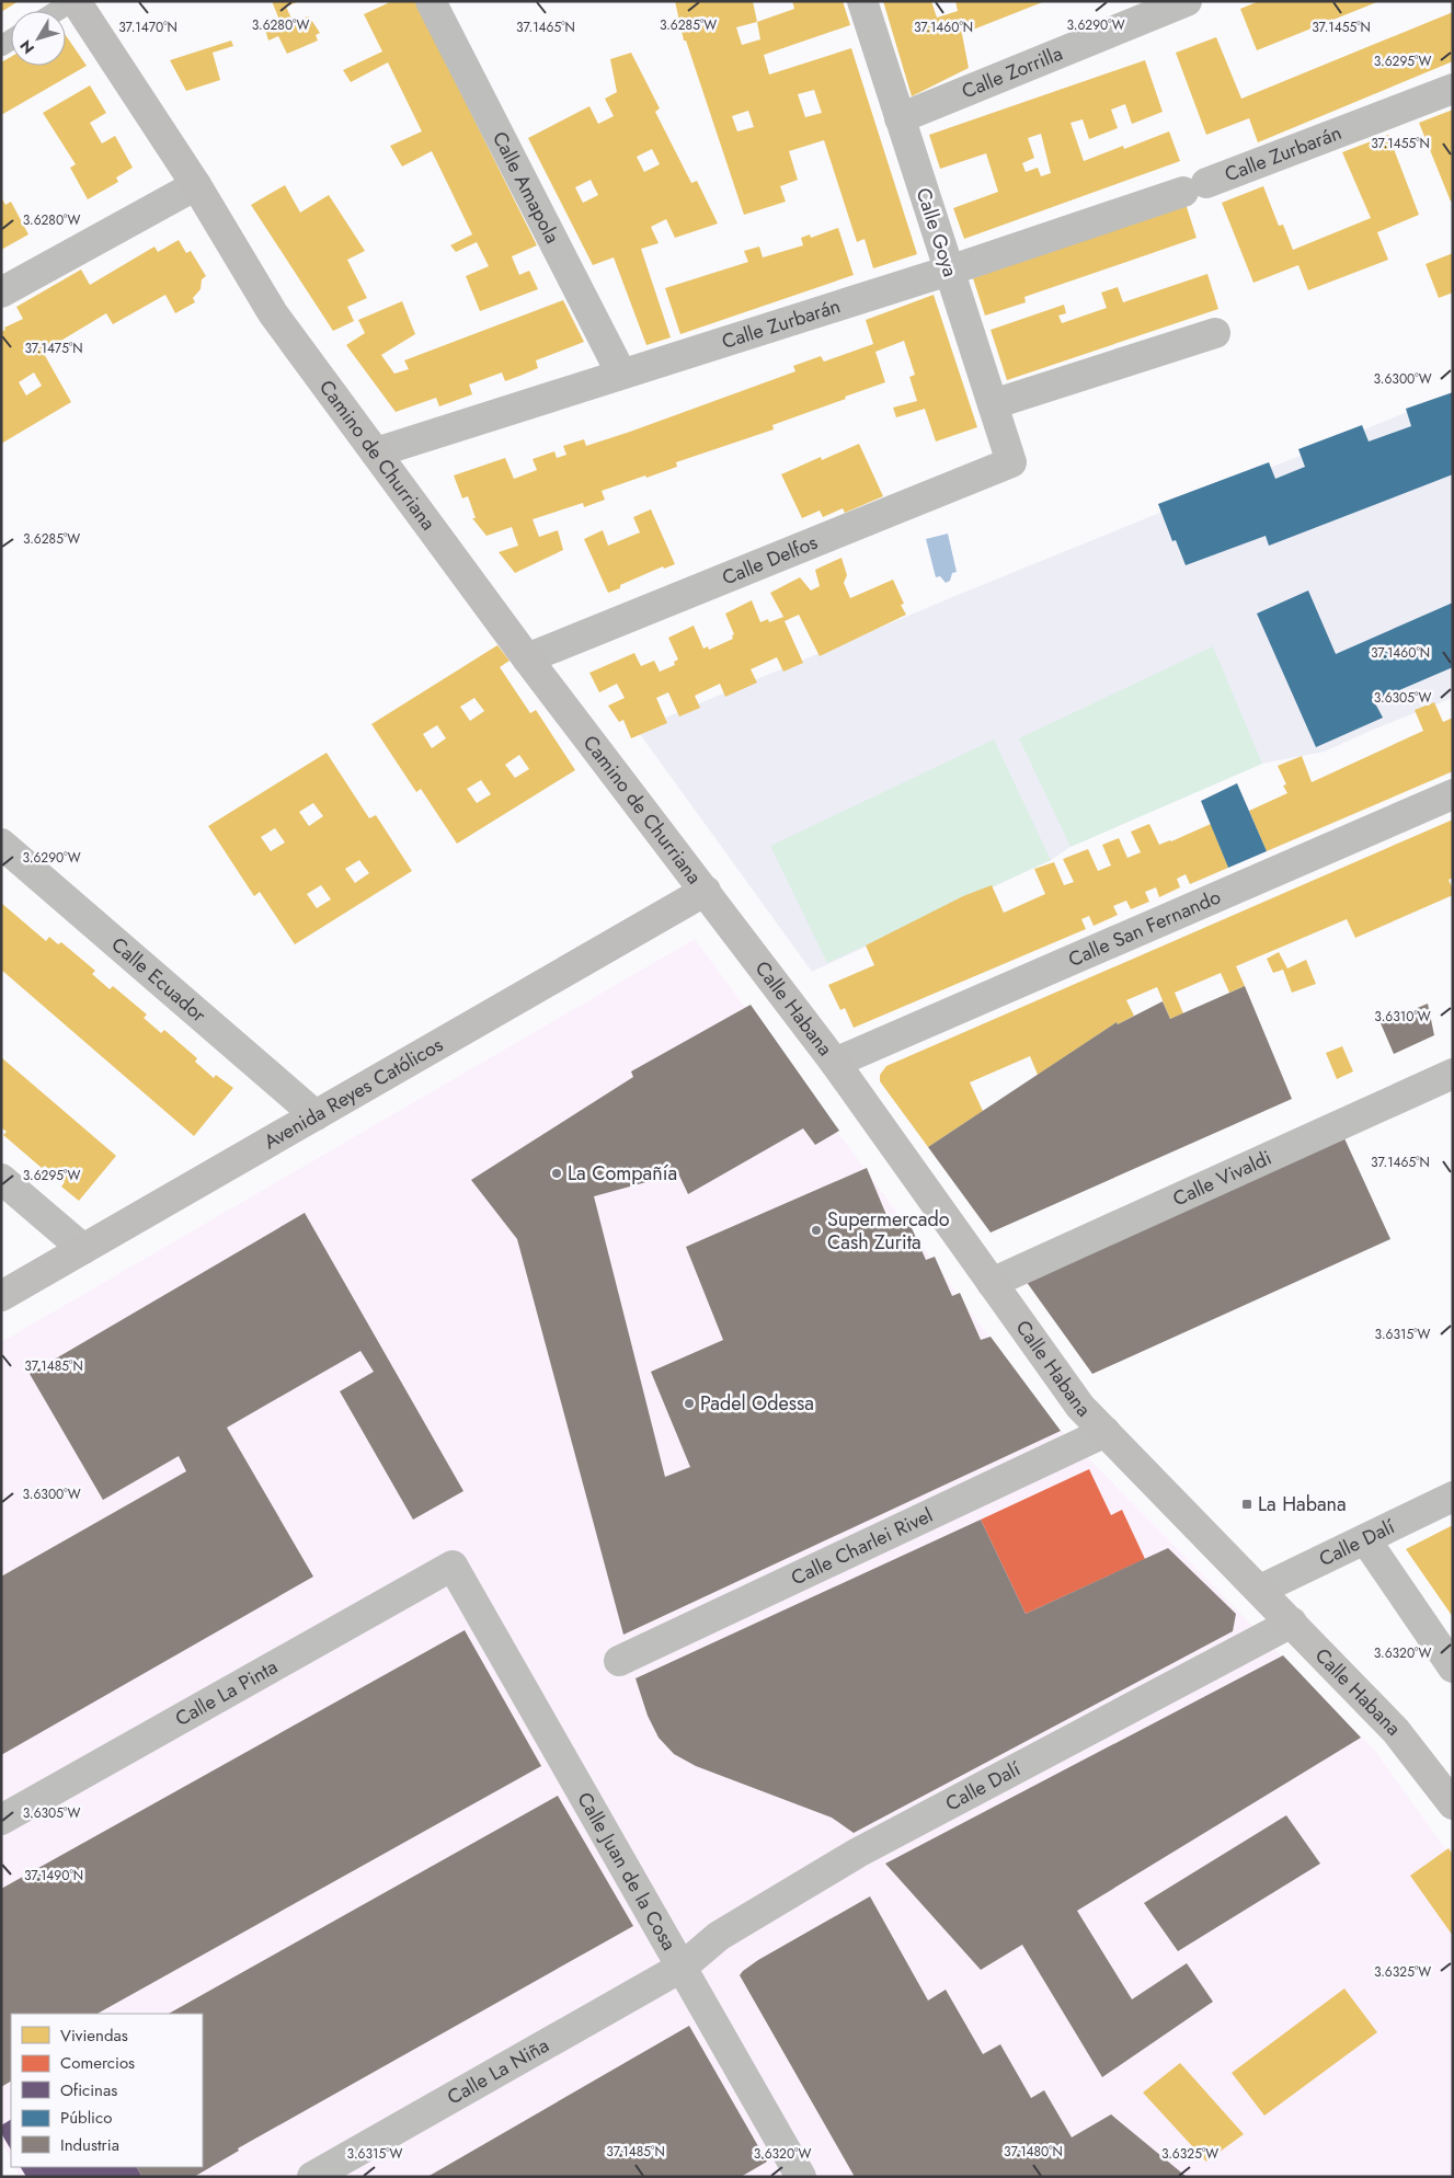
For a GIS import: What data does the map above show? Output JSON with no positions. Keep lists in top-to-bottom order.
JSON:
{
  "streets": {
    "street": [
      "Calle Zorrilla",
      "Calle Zurbarán",
      "Calle Amapola",
      "Calle Goya",
      "Camino de Churriana",
      "Calle Delfos",
      "Calle San Fernando",
      "Calle Ecuador",
      "Calle Habana",
      "Avenida Reyes Católicos",
      "Calle Vivaldi",
      "Calle Dalí",
      "Calle Charlei Rivel",
      "Calle La Pinta",
      "Calle Juan de la Cosa",
      "Calle La Niña"
    ]
  },
  "crossings": [
    ["Calle Zorrilla", "Calle Goya"],
    ["Calle Zurbarán", "Calle Amapola"],
    ["Calle Zurbarán", "Calle Goya"],
    ["Calle Zurbarán", "Camino de Churriana"],
    ["Calle Goya", "Calle Delfos"],
    ["Camino de Churriana", "Calle Delfos"],
    ["Camino de Churriana", "Calle Habana"],
    ["Camino de Churriana", "Avenida Reyes Católicos"],
    ["Calle San Fernando", "Calle Habana"],
    ["Calle Ecuador", "Avenida Reyes Católicos"],
    ["Calle Habana", "Avenida Reyes Católicos"],
    ["Calle Habana", "Calle Vivaldi"],
    ["Calle Habana", "Calle Dalí"],
    ["Calle Habana", "Calle Charlei Rivel"],
    ["Calle Dalí", "Calle Juan de la Cosa"],
    ["Calle Dalí", "Calle La Niña"],
    ["Calle La Pinta", "Calle Juan de la Cosa"],
    ["Calle Juan de la Cosa", "Calle La Niña"]
  ],
  "places": {
    "other": ["La Compañía", "Supermercado Cash Zurita", "Padel Odessa"],
    "transit": ["La Habana"]
  },
  "legend": [
    "Viviendas",
    "Comercios",
    "Oficinas",
    "Público",
    "Industria"
  ],
  "north": "bottom left",
  "coordinates": [
    "3.6280°W",
    "3.6285°W",
    "3.6290°W",
    "37.1470°N",
    "37.1465°N",
    "37.1460°N",
    "37.1455°N",
    "3.6295°W",
    "37.1475°N",
    "3.6300°W",
    "3.6305°W",
    "3.6310°W",
    "3.6315°W",
    "37.1485°N",
    "3.6320°W",
    "37.1490°N",
    "3.6325°W",
    "37.1480°N"
  ]
}
